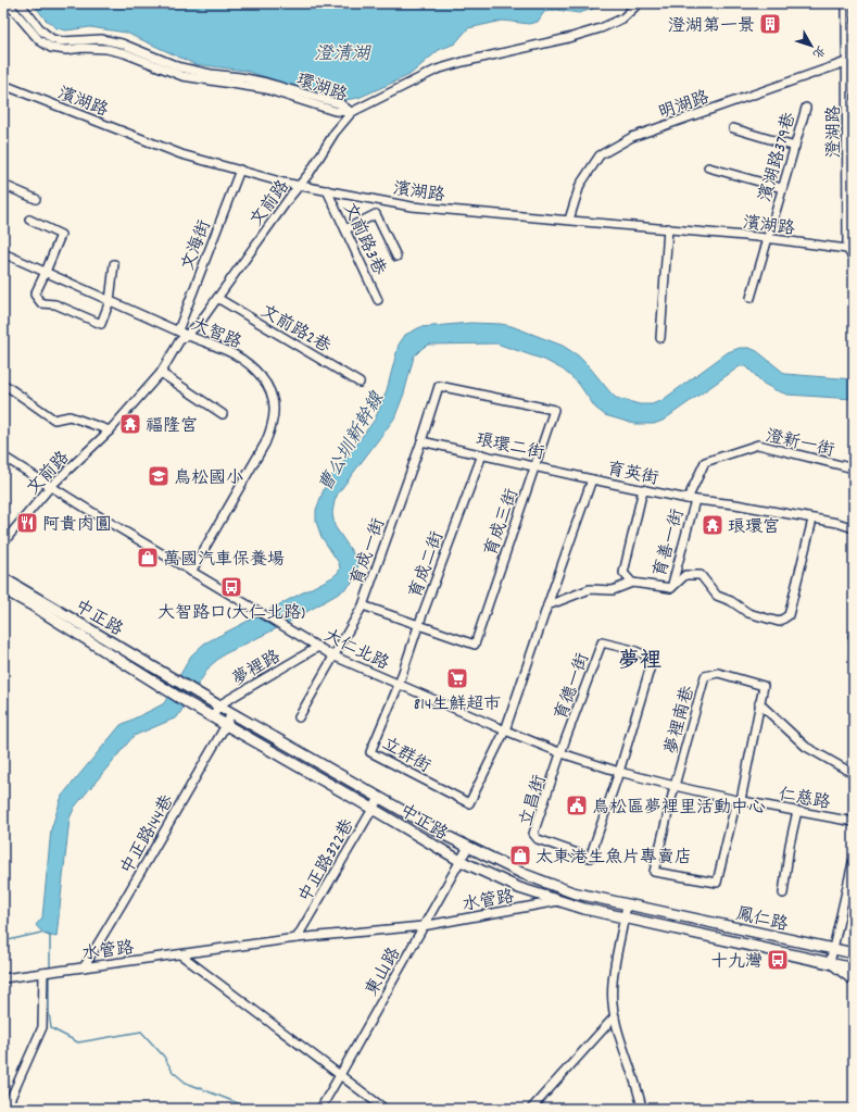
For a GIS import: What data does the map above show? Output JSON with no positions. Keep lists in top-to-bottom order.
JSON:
{
  "streets": {
    "main road": ["中正路", "鳳仁路"],
    "street": [
      "環湖路",
      "濱湖路",
      "明湖路",
      "澄湖路",
      "濱湖路379巷",
      "文前路",
      "文前路3巷",
      "文海街",
      "文前路2巷",
      "大智路",
      "澄新一街",
      "琅環二街",
      "育英街",
      "育成三街",
      "育善一街",
      "育成一街",
      "育成二街",
      "大仁北路",
      "夢裡路",
      "育德一街",
      "夢裡南巷",
      "立群街",
      "仁慈路",
      "立昌街",
      "中正路144巷",
      "中正路322巷",
      "水管路",
      "東山路"
    ]
  },
  "crossings": [
    ["環湖路", "文前路"],
    ["濱湖路", "明湖路"],
    ["濱湖路", "澄湖路"],
    ["濱湖路", "濱湖路379巷"],
    ["濱湖路", "文前路"],
    ["濱湖路", "文前路3巷"],
    ["濱湖路", "文海街"],
    ["明湖路", "澄湖路"],
    ["文前路", "文前路2巷"],
    ["文前路", "大智路"],
    ["文前路", "大仁北路"],
    ["文海街", "大智路"],
    ["大智路", "大仁北路"],
    ["澄新一街", "育英街"],
    ["澄新一街", "育善一街"],
    ["琅環二街", "育英街"],
    ["琅環二街", "育成三街"],
    ["琅環二街", "育成一街"],
    ["琅環二街", "育成二街"],
    ["育英街", "育善一街"],
    ["育英街", "大仁北路"],
    ["育英街", "立群街"],
    ["育成三街", "育成一街"],
    ["育成三街", "育成二街"],
    ["育成一街", "大仁北路"],
    ["育成二街", "大仁北路"],
    ["育成二街", "立群街"],
    ["中正路", "夢裡路"],
    ["中正路", "中正路144巷"],
    ["中正路", "中正路322巷"],
    ["中正路", "水管路"],
    ["中正路", "鳳仁路"],
    ["中正路", "東山路"],
    ["大仁北路", "夢裡路"],
    ["大仁北路", "育德一街"],
    ["大仁北路", "夢裡南巷"],
    ["大仁北路", "立群街"],
    ["大仁北路", "仁慈路"],
    ["大仁北路", "立昌街"],
    ["育德一街", "立昌街"],
    ["夢裡南巷", "仁慈路"],
    ["中正路144巷", "水管路"],
    ["中正路322巷", "水管路"],
    ["水管路", "東山路"]
  ],
  "districts": ["夢裡"],
  "water": ["澄清湖", "曹公圳新幹線"],
  "places": {
    "building": ["澄湖第一景"],
    "temple": ["福隆宮", "琅環宮"],
    "school or university": ["鳥松國小"],
    "restaurant": ["阿貴肉圓"],
    "shop": ["萬國汽車保養場", "太東港生魚片專賣店"],
    "bus stop": ["大智路口(大仁北路)", "十九灣"],
    "supermarket": ["814生鮮超市"],
    "public building": ["鳥松區夢裡里活動中心"]
  },
  "north": "bottom right"
}
